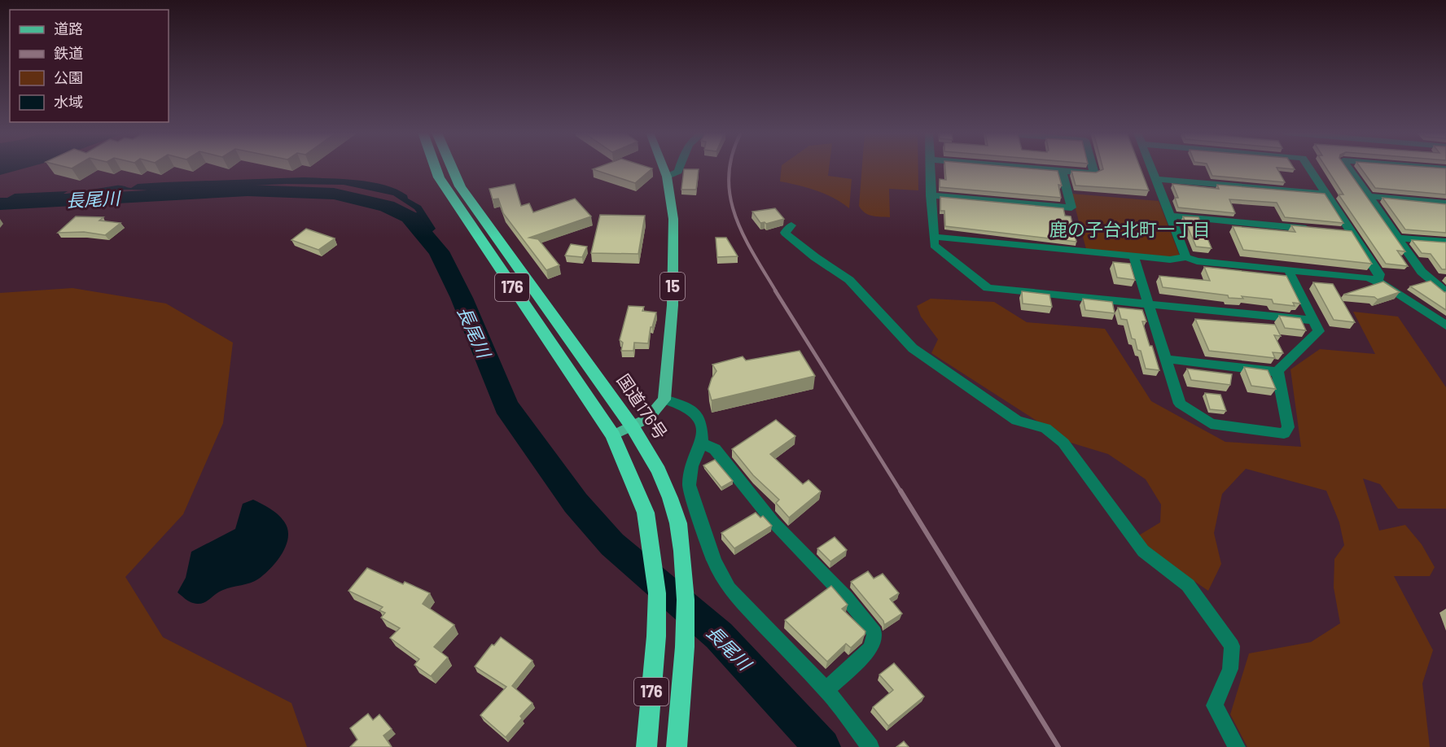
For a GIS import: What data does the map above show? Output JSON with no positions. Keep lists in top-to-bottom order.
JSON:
{
  "streets": {
    "highway": ["176", "国道176号"],
    "main road": ["15"]
  },
  "districts": ["鹿の子台北町一丁目"],
  "water": ["長尾川"],
  "legend": [
    "道路",
    "鉄道",
    "公園",
    "水域"
  ]
}
